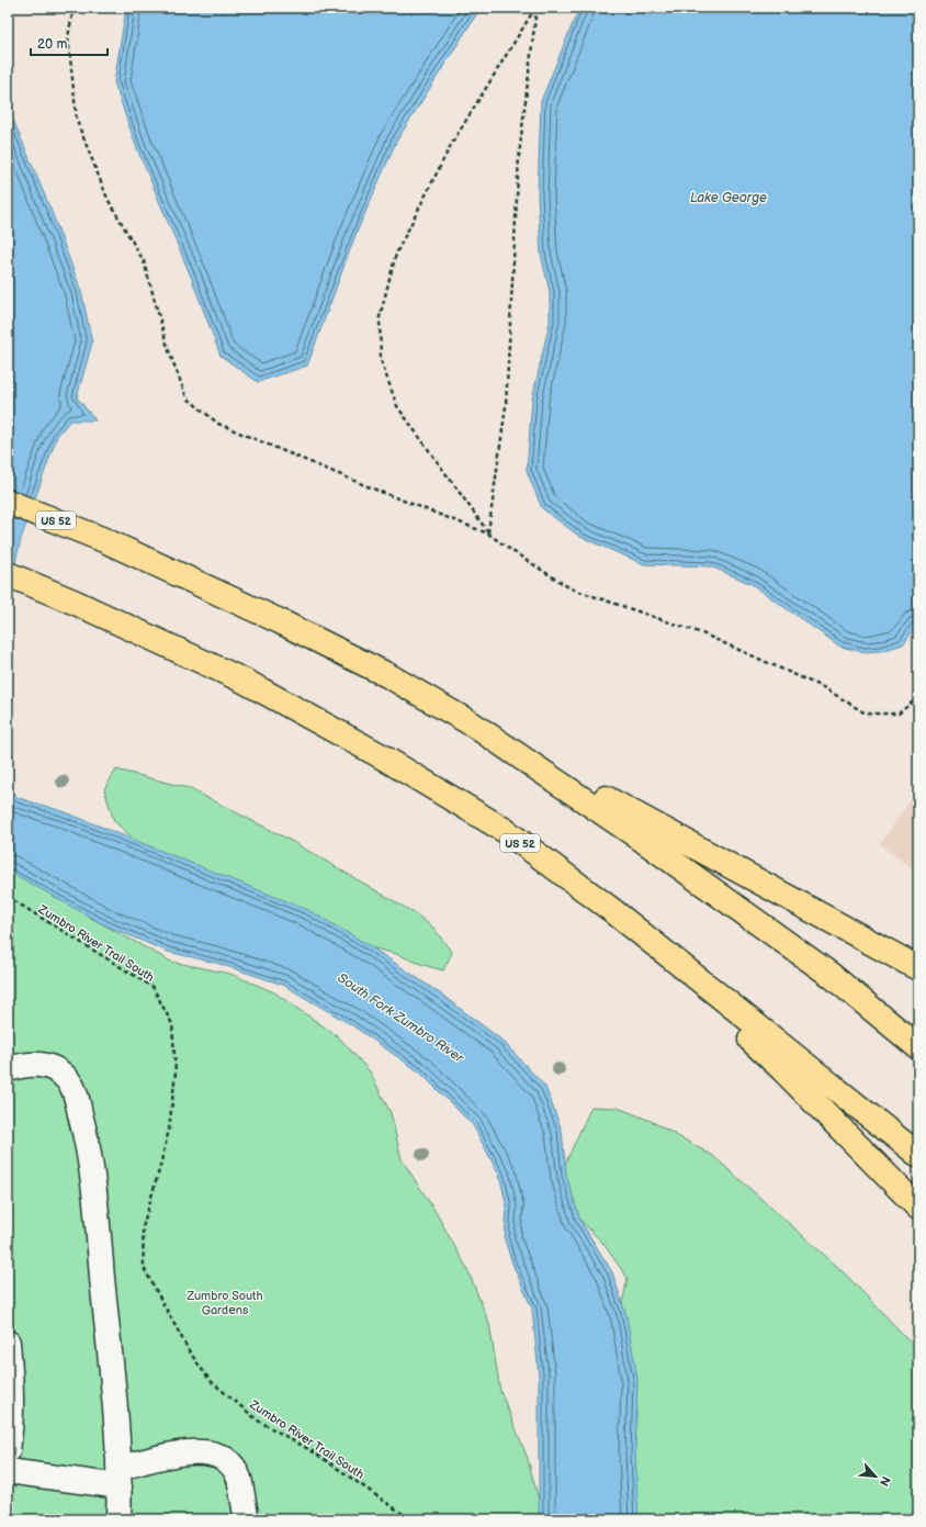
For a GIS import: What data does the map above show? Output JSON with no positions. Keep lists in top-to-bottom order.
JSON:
{
  "streets": {
    "highway": ["US 52"],
    "path": ["Zumbro River Trail South"]
  },
  "water": ["Lake George", "South Fork Zumbro River"],
  "parks": ["Zumbro South Gardens"],
  "scale_bar": "20 m",
  "north": "bottom right"
}
